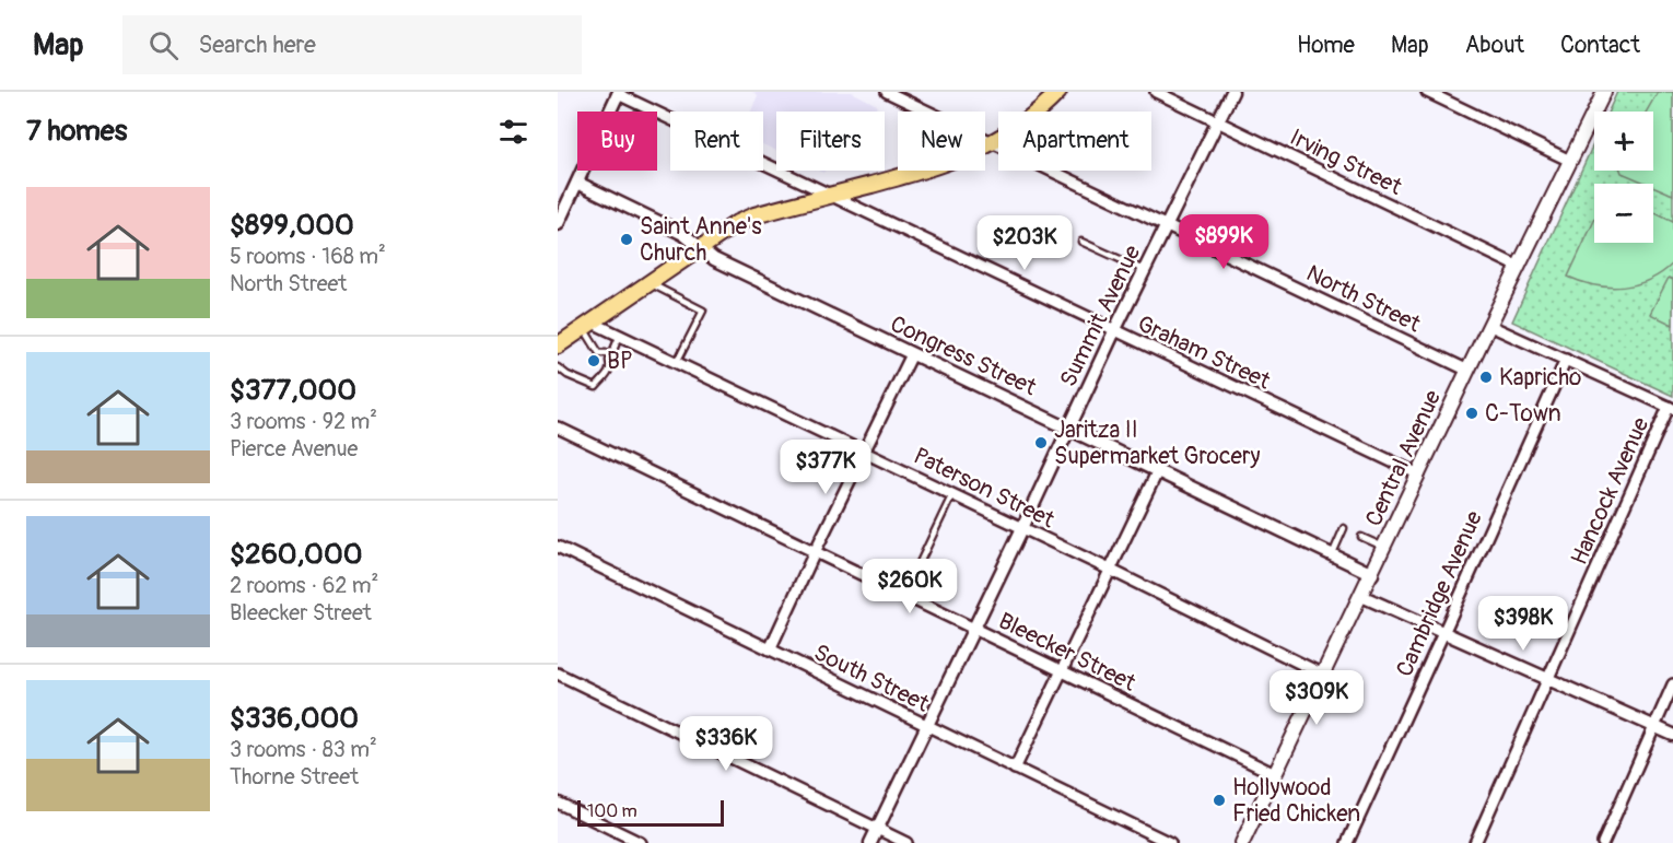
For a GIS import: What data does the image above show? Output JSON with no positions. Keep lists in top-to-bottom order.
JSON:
{
  "streets": {
    "main road": ["Central Avenue"],
    "street": [
      "Irving Street",
      "North Street",
      "Summit Avenue",
      "Graham Street",
      "Congress Street",
      "Paterson Street",
      "Hancock Avenue",
      "Cambridge Avenue",
      "Bleecker Street",
      "South Street"
    ]
  },
  "crossings": [
    ["Irving Street", "Summit Avenue"],
    ["Irving Street", "Central Avenue"],
    ["North Street", "Summit Avenue"],
    ["North Street", "Central Avenue"],
    ["Summit Avenue", "Graham Street"],
    ["Summit Avenue", "Congress Street"],
    ["Summit Avenue", "Paterson Street"],
    ["Summit Avenue", "Bleecker Street"],
    ["Summit Avenue", "South Street"],
    ["Graham Street", "Central Avenue"],
    ["Congress Street", "Central Avenue"],
    ["Central Avenue", "Paterson Street"],
    ["Central Avenue", "Bleecker Street"]
  ],
  "places": [
    "Saint Anne's Church",
    "BP",
    "Kapricho",
    "C-Town",
    "Jaritza II Supermarket Grocery",
    "Hollywood Fried Chicken"
  ],
  "scale_bar": "100 m",
  "page": {
    "header": "Map",
    "search": "Search here",
    "nav": [
      "Home",
      "Map",
      "About",
      "Contact"
    ],
    "heading": "7 homes",
    "map_buttons": ["+", "−"],
    "chip": [
      "Buy",
      "Rent",
      "Filters",
      "New",
      "Apartment"
    ],
    "list": [
      {
        "name": "$899,000",
        "note": "5 rooms · 168 m² · North Street"
      },
      {
        "name": "$377,000",
        "note": "3 rooms · 92 m² · Pierce Avenue"
      },
      {
        "name": "$260,000",
        "note": "2 rooms · 62 m² · Bleecker Street"
      },
      {
        "name": "$336,000",
        "note": "3 rooms · 83 m² · Thorne Street"
      }
    ],
    "price": [
      "$899K",
      "$203K",
      "$377K",
      "$260K",
      "$398K",
      "$309K",
      "$336K"
    ],
    "scale": "100 m"
  }
}
